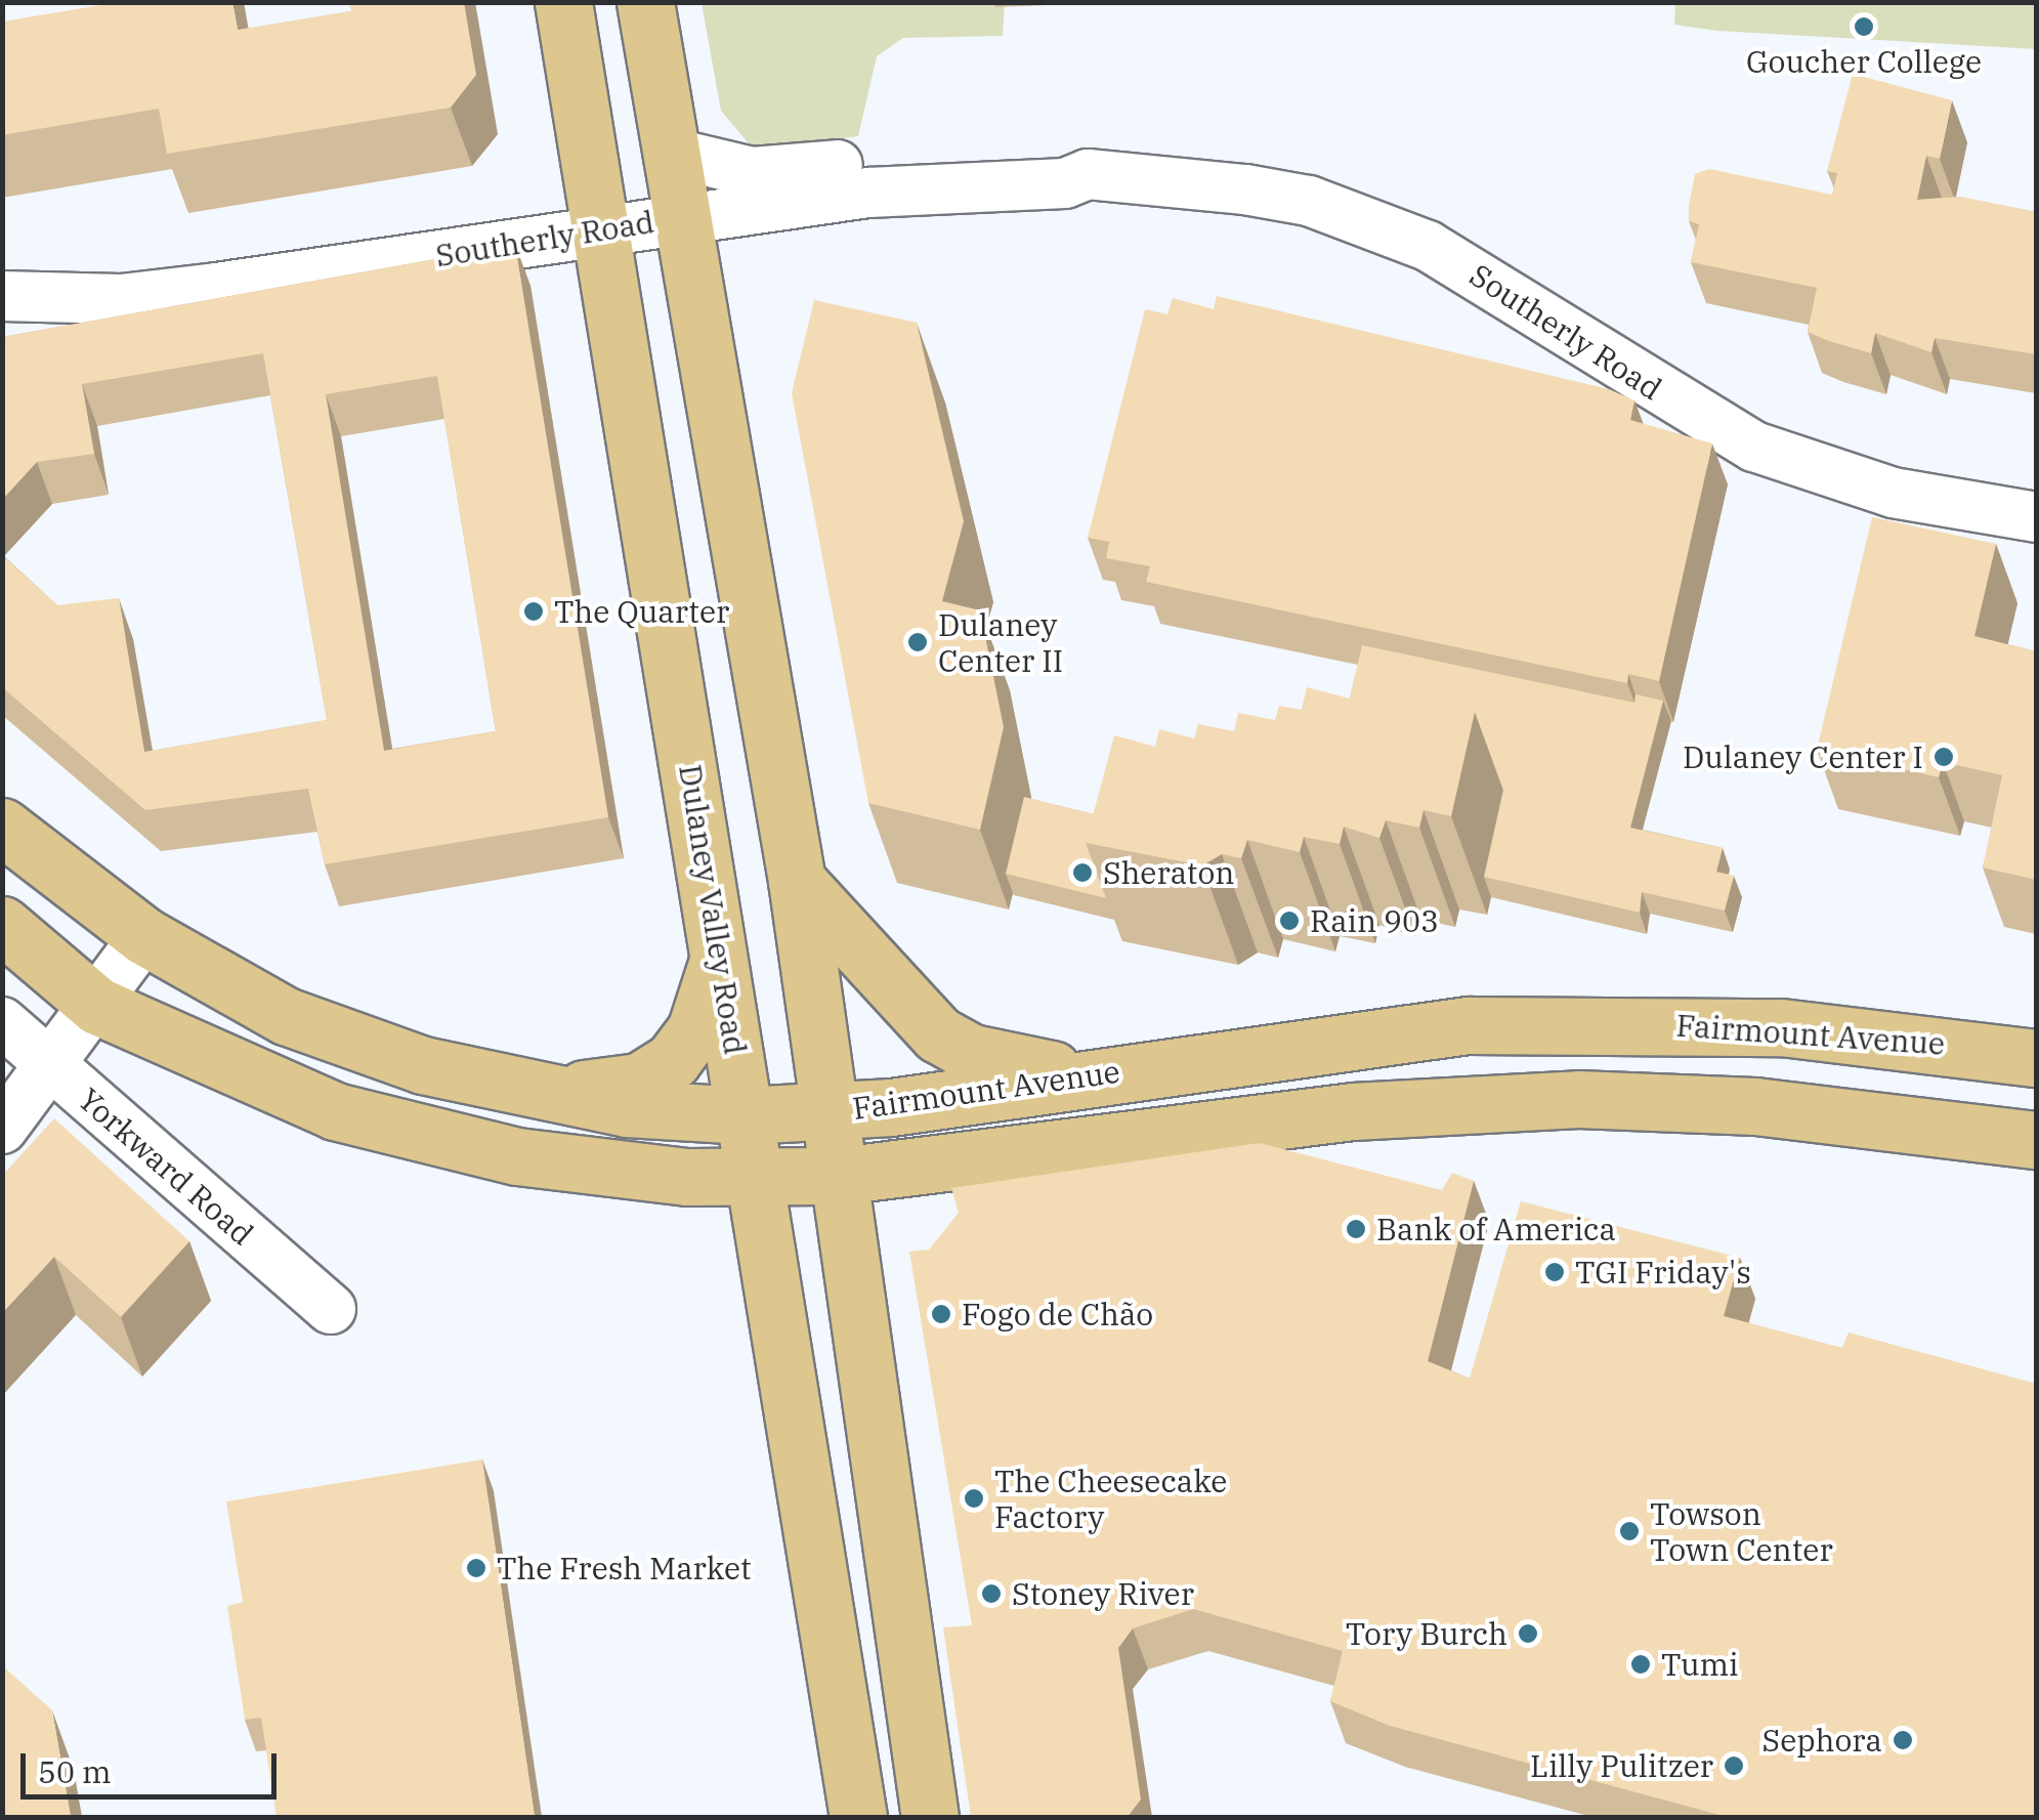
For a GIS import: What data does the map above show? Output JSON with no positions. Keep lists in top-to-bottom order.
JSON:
{
  "streets": {
    "main road": ["Dulaney Valley Road", "Fairmount Avenue"],
    "street": ["Southerly Road", "Yorkward Road"]
  },
  "crossings": [
    ["Southerly Road", "Dulaney Valley Road"],
    ["Dulaney Valley Road", "Fairmount Avenue"]
  ],
  "places": [
    "Goucher College",
    "The Quarter",
    "Dulaney Center II",
    "Dulaney Center I",
    "Sheraton",
    "Rain 903",
    "Bank of America",
    "TGI Friday's",
    "Fogo de Chão",
    "The Cheesecake Factory",
    "Towson Town Center",
    "The Fresh Market",
    "Stoney River",
    "Tory Burch",
    "Tumi",
    "Sephora",
    "Lilly Pulitzer"
  ],
  "scale_bar": "50 m"
}
